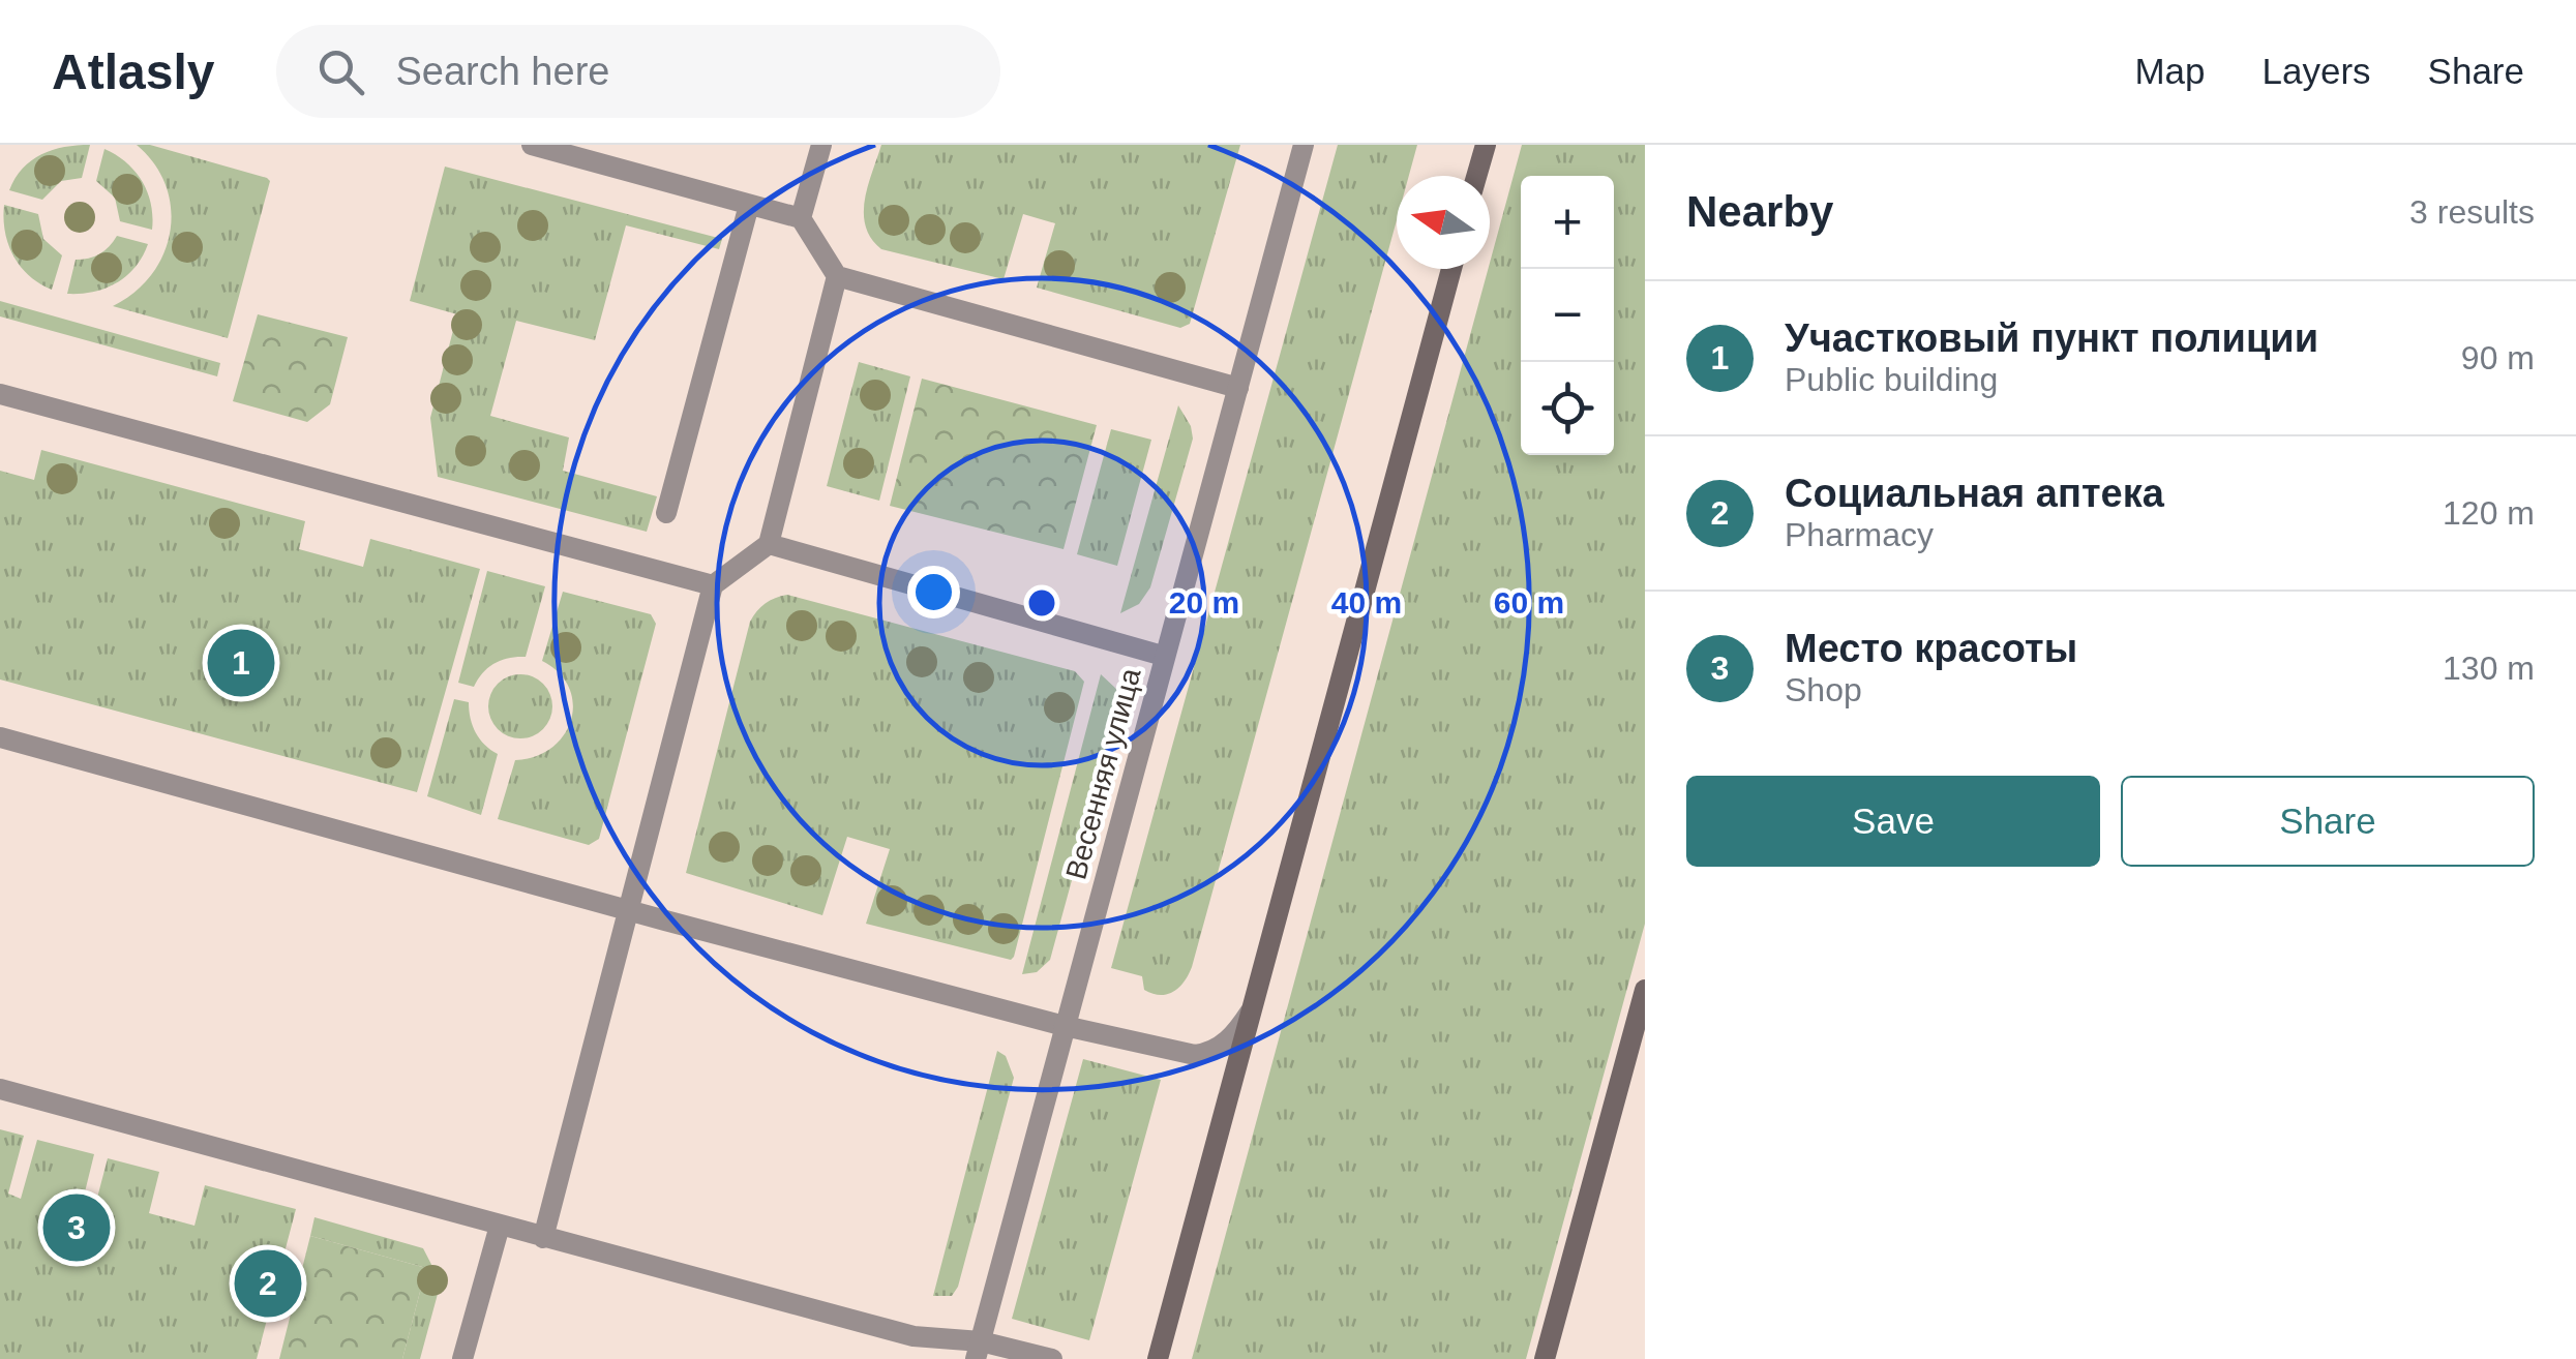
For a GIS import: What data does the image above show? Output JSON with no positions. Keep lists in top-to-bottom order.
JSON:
{
  "streets": {
    "street": ["Весенняя улица"]
  },
  "north": "left",
  "page": {
    "header": "Atlasly",
    "search": "Search here",
    "nav": ["Map", "Layers", "Share"],
    "heading": ["Nearby", "3 results"],
    "map_buttons": ["+", "−"],
    "list": [
      {
        "mark": "1",
        "name": "Участковый пункт полиции",
        "note": "Public building",
        "value": "90 m"
      },
      {
        "mark": "2",
        "name": "Социальная аптека",
        "note": "Pharmacy",
        "value": "120 m"
      },
      {
        "mark": "3",
        "name": "Место красоты",
        "note": "Shop",
        "value": "130 m"
      }
    ],
    "pins": ["1", "3", "2"],
    "buttons": ["Save", "Share"]
  },
  "rings": ["20 m", "40 m", "60 m"]
}
